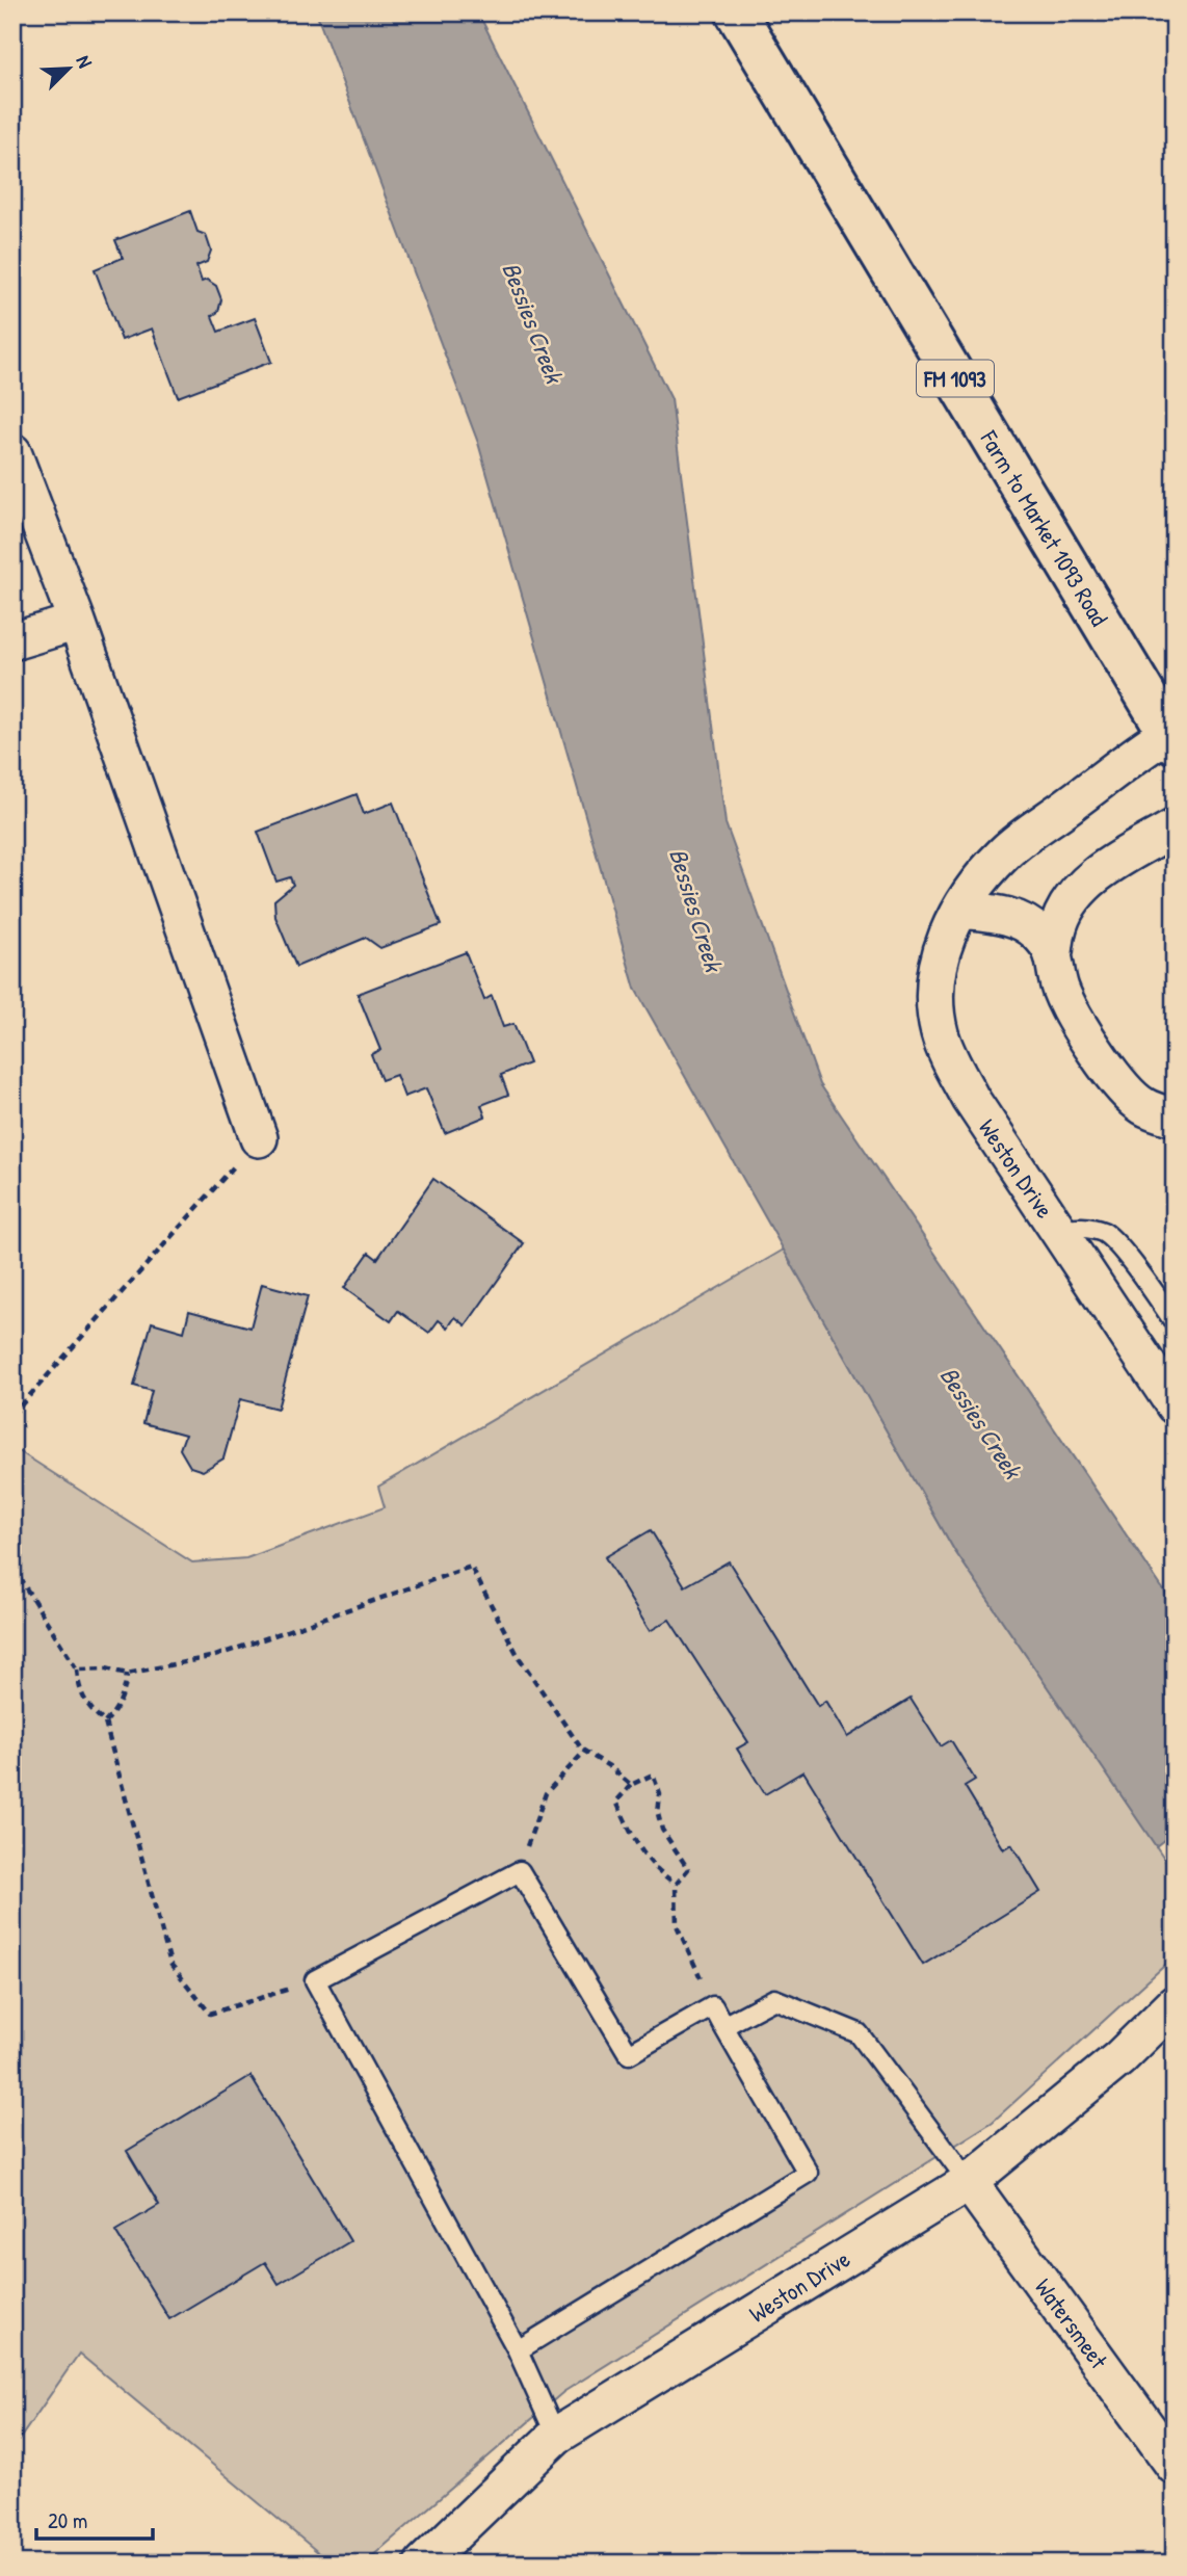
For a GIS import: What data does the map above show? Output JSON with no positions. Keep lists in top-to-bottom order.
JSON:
{
  "streets": {
    "main road": ["FM 1093", "Farm to Market 1093 Road"],
    "street": ["Weston Drive", "Watersmeet"]
  },
  "crossings": [
    ["Farm to Market 1093 Road", "Weston Drive"],
    ["Weston Drive", "Watersmeet"]
  ],
  "water": ["Bessies Creek"],
  "scale_bar": "20 m",
  "north": "top right"
}
